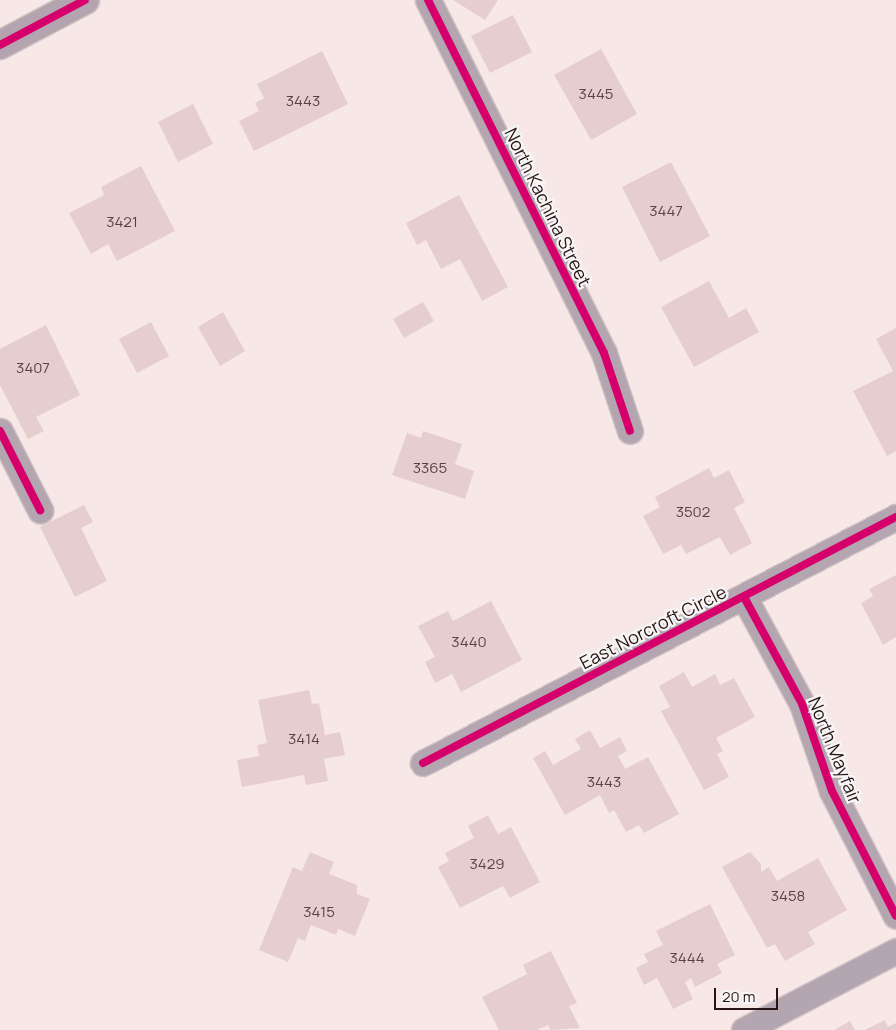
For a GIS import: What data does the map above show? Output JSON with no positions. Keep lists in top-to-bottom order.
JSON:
{
  "streets": {
    "street": ["North Kachina Street", "East Norcroft Circle", "North Mayfair"]
  },
  "crossings": [
    ["East Norcroft Circle", "North Mayfair"]
  ],
  "house_numbers": [
    "3445",
    "3443",
    "3447",
    "3421",
    "3407",
    "3365",
    "3502",
    "3440",
    "3414",
    "3443",
    "3429",
    "3458",
    "3415",
    "3444"
  ],
  "scale_bar": "20 m"
}
